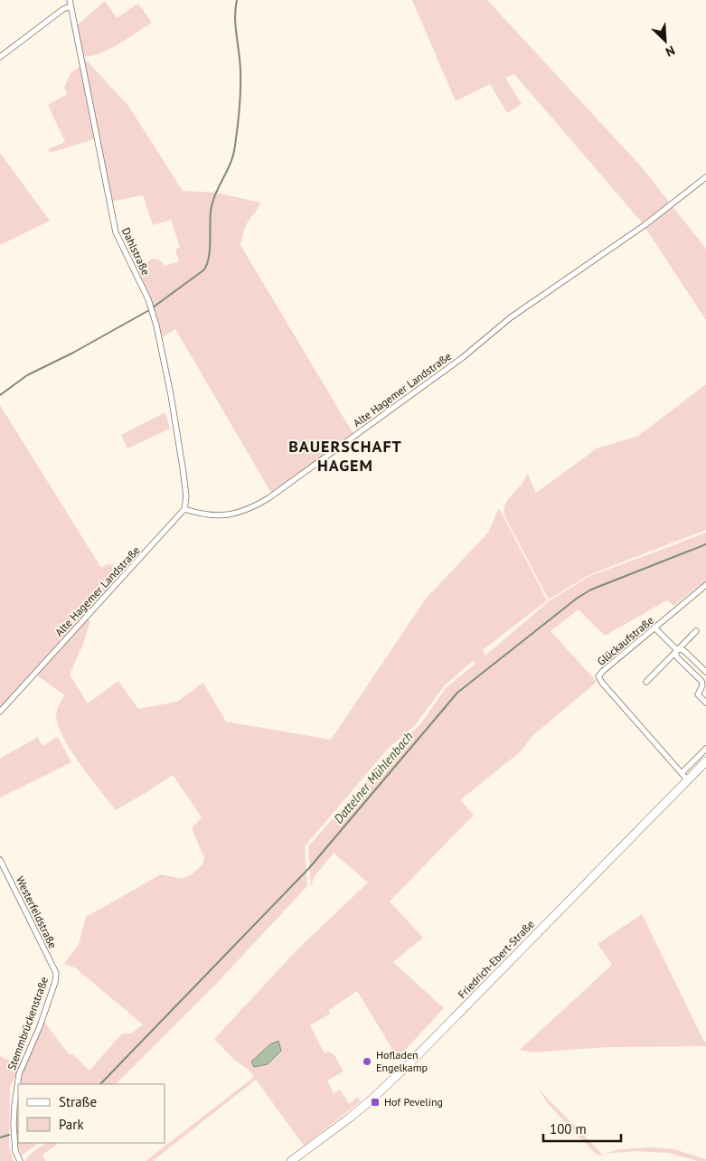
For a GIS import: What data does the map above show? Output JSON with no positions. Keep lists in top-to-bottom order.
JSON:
{
  "streets": {
    "main road": ["Friedrich-Ebert-Straße"],
    "street": [
      "Dahlstraße",
      "Alte Hagemer Landstraße",
      "Glückaufstraße",
      "Westerfeldstraße",
      "Stemmbrückenstraße"
    ]
  },
  "crossings": [
    ["Dahlstraße", "Alte Hagemer Landstraße"],
    ["Glückaufstraße", "Friedrich-Ebert-Straße"],
    ["Westerfeldstraße", "Stemmbrückenstraße"]
  ],
  "districts": ["BAUERSCHAFT HAGEM"],
  "water": ["Dattelner Mühlenbach"],
  "places": {
    "other": ["Hofladen Engelkamp"],
    "transit": ["Hof Peveling"]
  },
  "legend": ["Straße", "Park"],
  "scale_bar": "100 m",
  "north": "bottom right"
}
